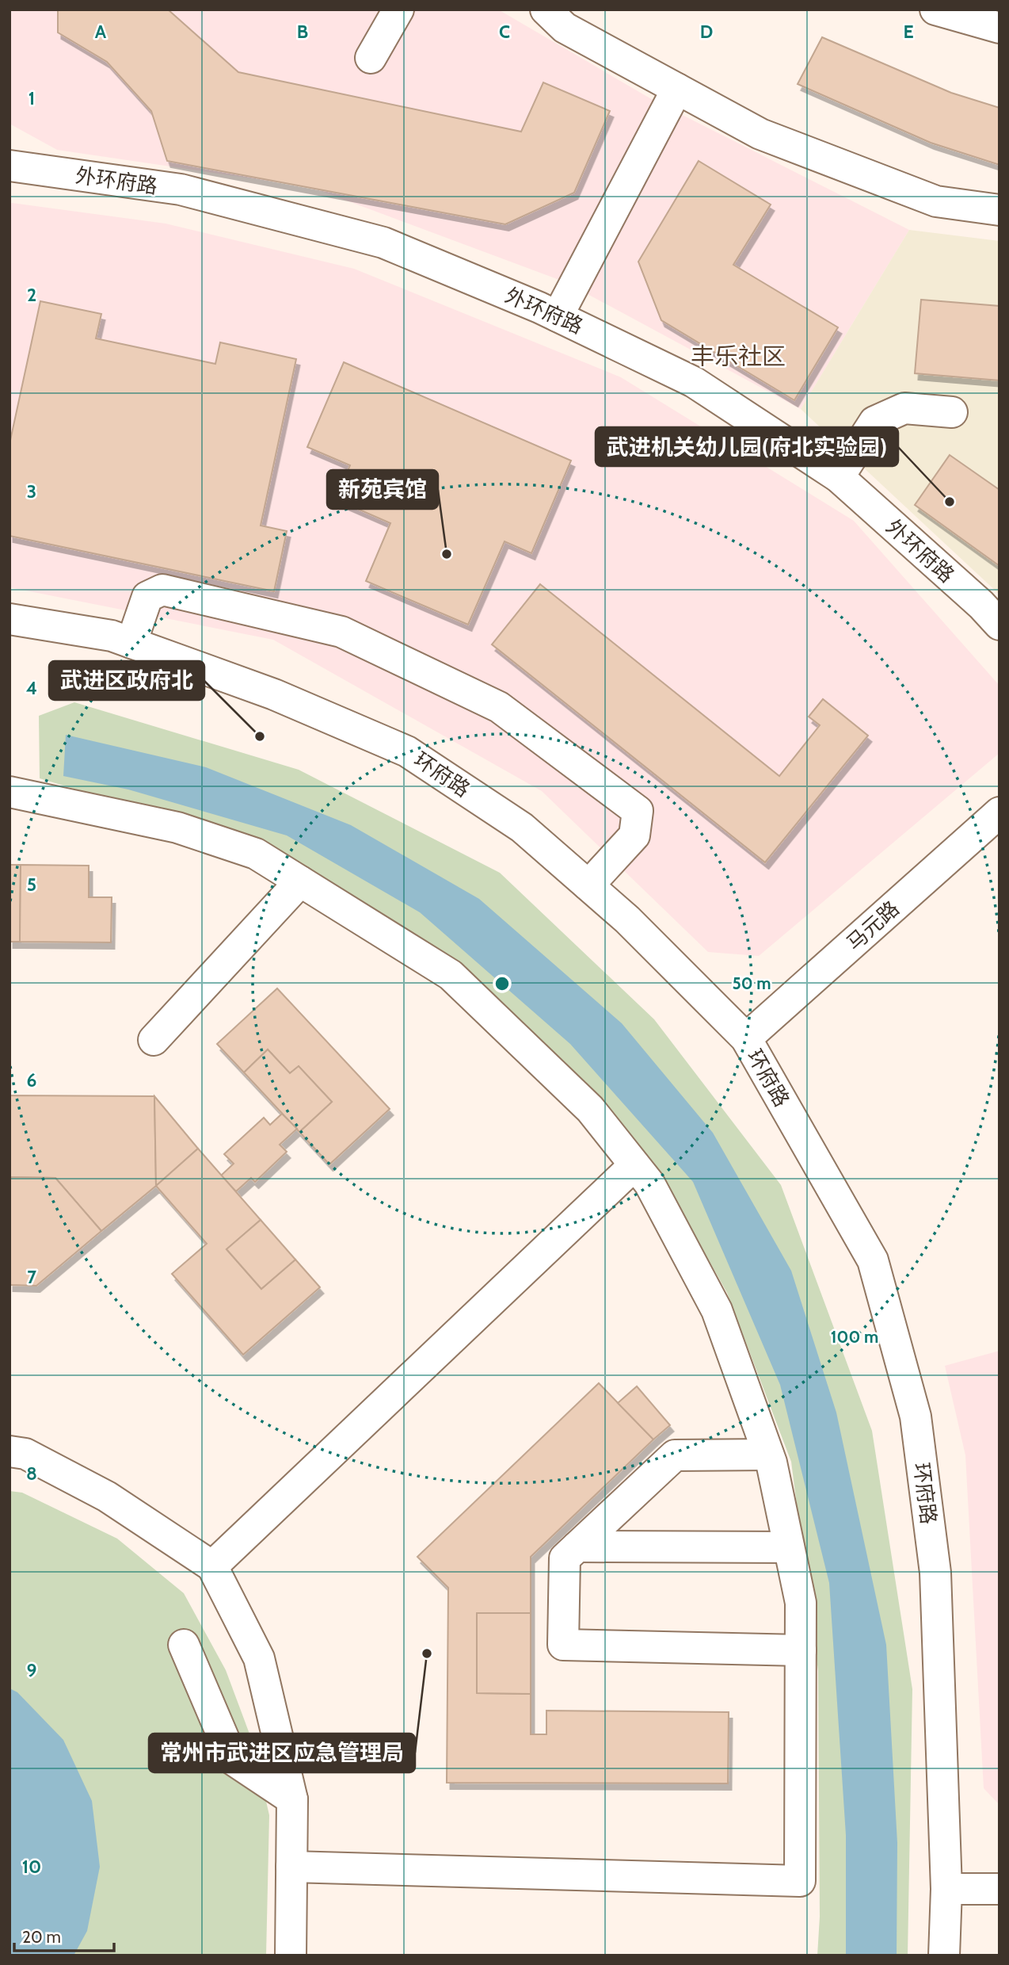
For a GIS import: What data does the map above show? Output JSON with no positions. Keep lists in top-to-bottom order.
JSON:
{
  "streets": {
    "street": ["外环府路", "环府路", "马元路"]
  },
  "crossings": [
    ["环府路", "马元路"]
  ],
  "districts": ["丰乐社区"],
  "places": [
    "武进机关幼儿园(府北实验园)",
    "新苑宾馆",
    "武进区政府北",
    "常州市武进区应急管理局"
  ],
  "scale_bar": "20 m",
  "grid": {
    "columns": [
      "A",
      "B",
      "C",
      "D",
      "E"
    ],
    "rows": [
      "1",
      "2",
      "3",
      "4",
      "5",
      "6",
      "7",
      "8",
      "9",
      "10"
    ]
  },
  "rings": ["50 m", "100 m"]
}
